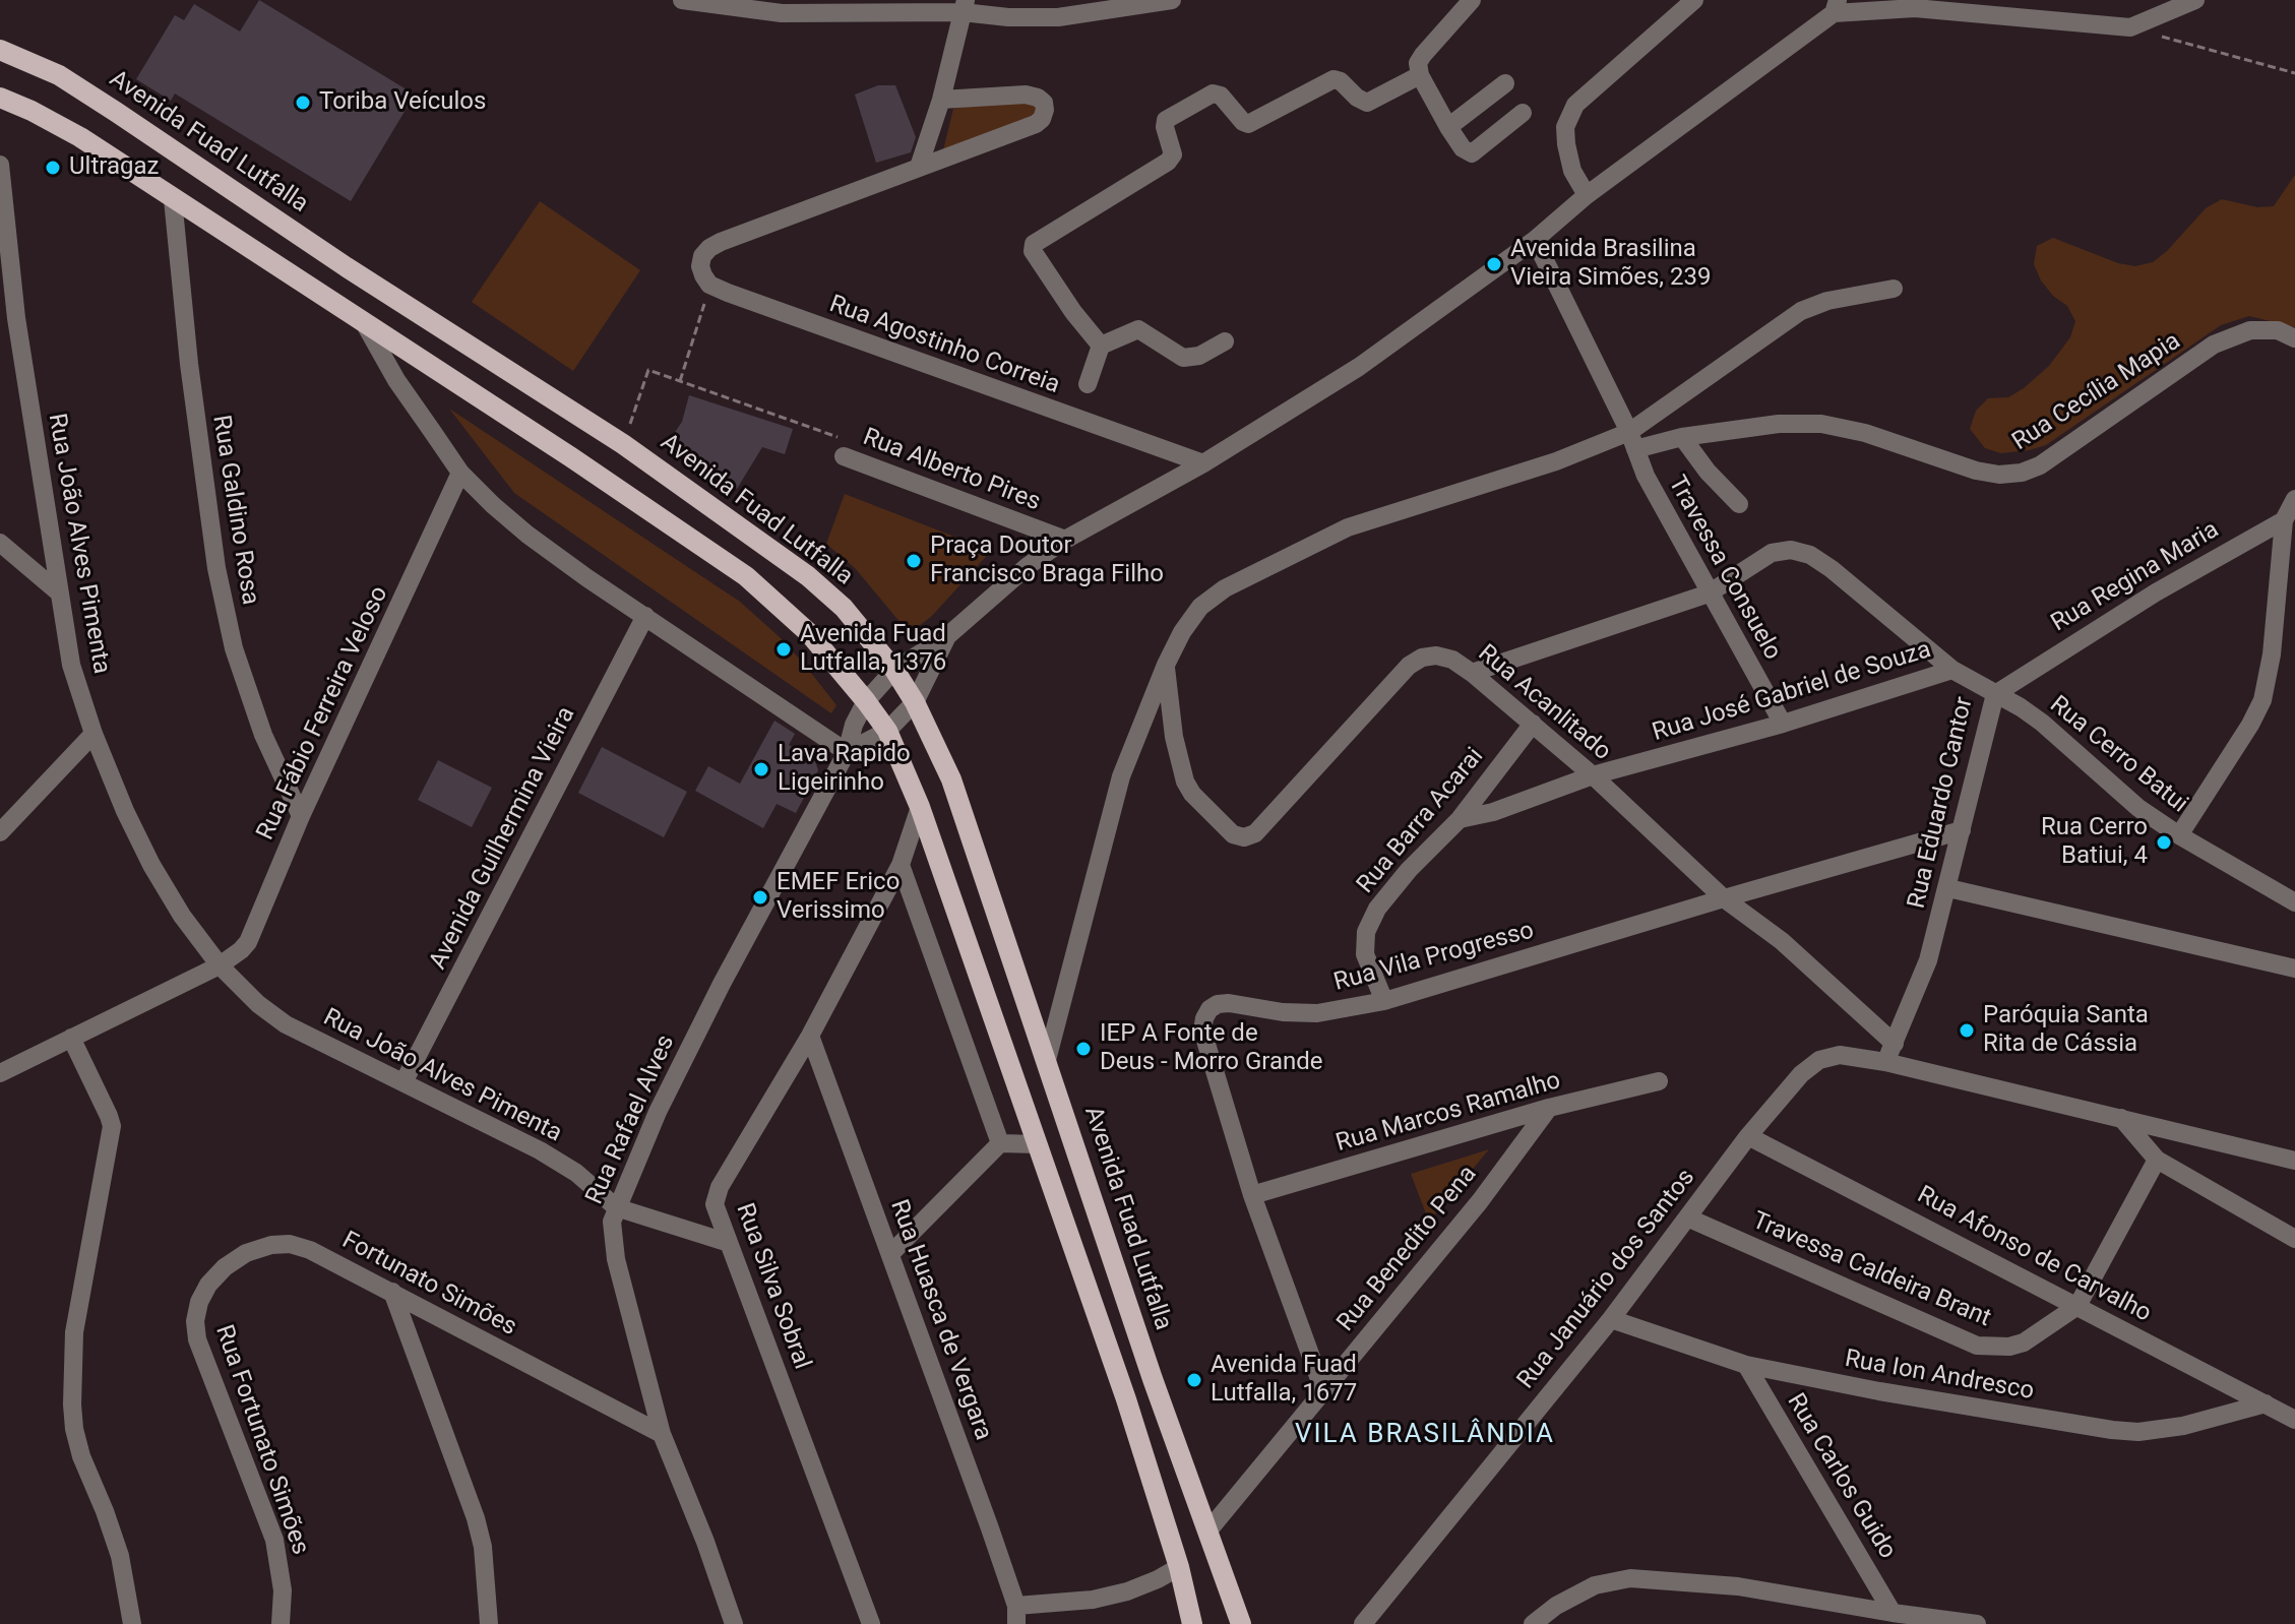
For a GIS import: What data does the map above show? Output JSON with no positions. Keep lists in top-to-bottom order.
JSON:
{
  "streets": {
    "main road": ["Avenida Fuad Lutfalla"],
    "street": [
      "Rua Agostinho Correia",
      "Rua Cecília Mapia",
      "Rua Alberto Pires",
      "Rua Galdino Rosa",
      "Rua João Alves Pimenta",
      "Travessa Consuelo",
      "Rua Regina Maria",
      "Rua José Gabriel de Souza",
      "Rua Acanlitado",
      "Rua Fábio Ferreira Veloso",
      "Rua Cerro Batui",
      "Rua Eduardo Cantor",
      "Rua Barra Acarai",
      "Avenida Guilhermina Vieira",
      "Rua Vila Progresso",
      "Rua Marcos Ramalho",
      "Rua Rafael Alves",
      "Rua Benedito Pena",
      "Rua Afonso de Carvalho",
      "Travessa Caldeira Brant",
      "Rua Januário dos Santos",
      "Fortunato Simões",
      "Rua Silva Sobral",
      "Rua Huasca de Vergara",
      "Rua Ion Andresco",
      "Rua Fortunato Simões",
      "Rua Carlos Guido"
    ]
  },
  "crossings": [
    ["Avenida Fuad Lutfalla", "Rua Alberto Pires"],
    ["Avenida Fuad Lutfalla", "Rua Rafael Alves"],
    ["Avenida Fuad Lutfalla", "Rua Benedito Pena"],
    ["Rua Cecília Mapia", "Travessa Consuelo"],
    ["Rua Galdino Rosa", "Rua Fábio Ferreira Veloso"],
    ["Rua João Alves Pimenta", "Rua Fábio Ferreira Veloso"],
    ["Rua João Alves Pimenta", "Avenida Guilhermina Vieira"],
    ["Rua João Alves Pimenta", "Rua Rafael Alves"],
    ["Travessa Consuelo", "Rua José Gabriel de Souza"],
    ["Travessa Consuelo", "Rua Eduardo Cantor"],
    ["Rua Regina Maria", "Rua Cerro Batui"],
    ["Rua Regina Maria", "Rua Eduardo Cantor"],
    ["Rua José Gabriel de Souza", "Rua Acanlitado"],
    ["Rua José Gabriel de Souza", "Rua Eduardo Cantor"],
    ["Rua José Gabriel de Souza", "Rua Barra Acarai"],
    ["Rua Acanlitado", "Rua Eduardo Cantor"],
    ["Rua Acanlitado", "Rua Barra Acarai"],
    ["Rua Acanlitado", "Rua Vila Progresso"],
    ["Rua Cerro Batui", "Rua Eduardo Cantor"],
    ["Rua Eduardo Cantor", "Rua Vila Progresso"],
    ["Rua Eduardo Cantor", "Rua Januário dos Santos"],
    ["Rua Barra Acarai", "Rua Vila Progresso"],
    ["Rua Vila Progresso", "Rua Marcos Ramalho"],
    ["Rua Vila Progresso", "Rua Benedito Pena"],
    ["Rua Marcos Ramalho", "Rua Benedito Pena"],
    ["Rua Rafael Alves", "Fortunato Simões"],
    ["Rua Afonso de Carvalho", "Travessa Caldeira Brant"],
    ["Rua Afonso de Carvalho", "Rua Januário dos Santos"],
    ["Rua Afonso de Carvalho", "Rua Ion Andresco"],
    ["Travessa Caldeira Brant", "Rua Januário dos Santos"],
    ["Rua Januário dos Santos", "Rua Ion Andresco"],
    ["Fortunato Simões", "Rua Fortunato Simões"],
    ["Rua Silva Sobral", "Rua Huasca de Vergara"],
    ["Rua Ion Andresco", "Rua Carlos Guido"]
  ],
  "districts": ["VILA BRASILÂNDIA"],
  "places": [
    "Toriba Veículos",
    "Ultragaz",
    "Avenida Brasilina Vieira Simões, 239",
    "Praça Doutor Francisco Braga Filho",
    "Avenida Fuad Lutfalla, 1376",
    "Lava Rapido Ligeirinho",
    "Rua Cerro Batiui, 4",
    "EMEF Erico Verissimo",
    "Paróquia Santa Rita de Cássia",
    "IEP A Fonte de Deus - Morro Grande",
    "Avenida Fuad Lutfalla, 1677"
  ]
}
